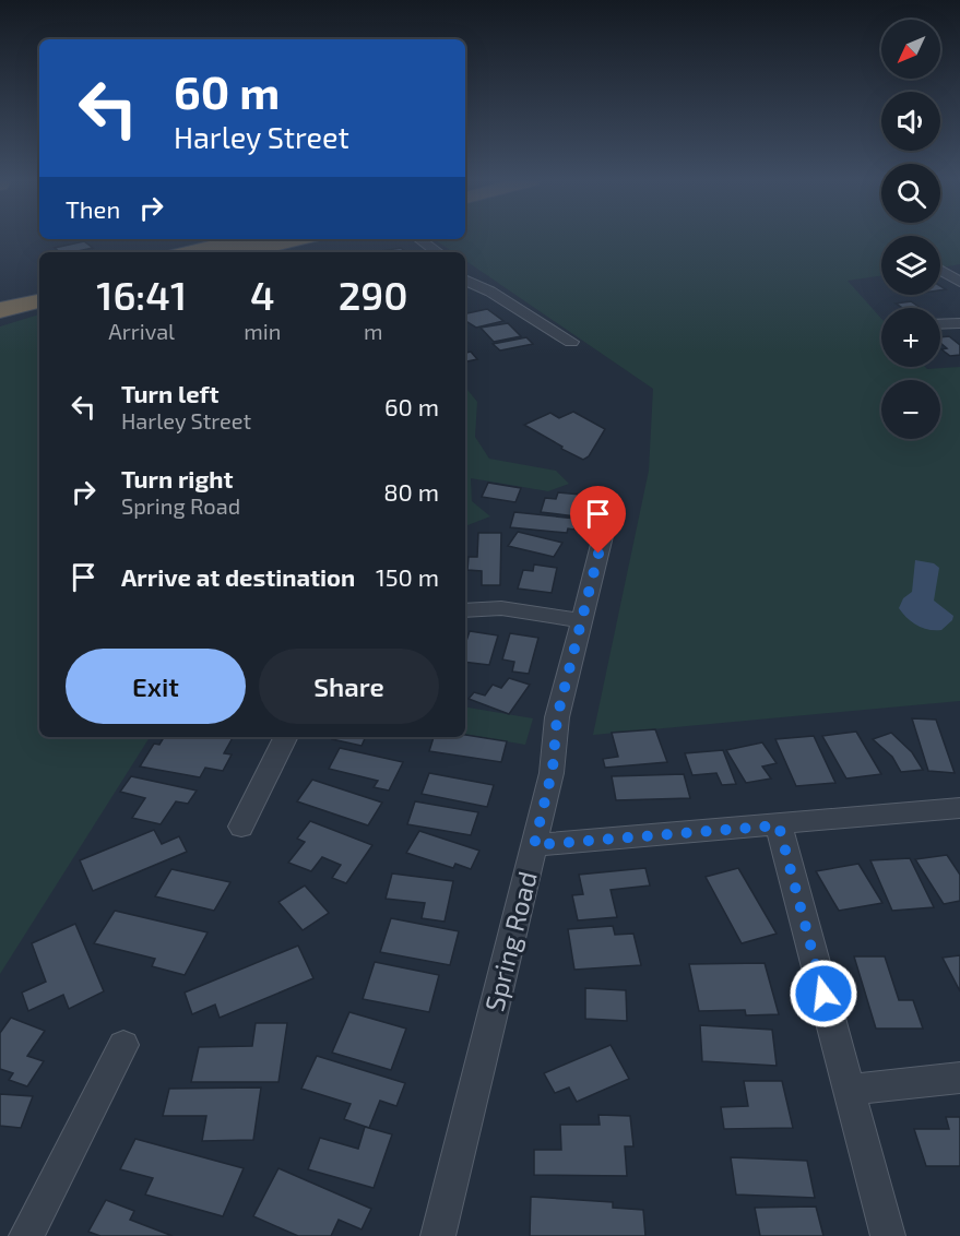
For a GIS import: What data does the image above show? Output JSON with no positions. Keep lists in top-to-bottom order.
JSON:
{
  "streets": {
    "street": ["Spring Road"]
  },
  "north": "bottom left",
  "page": {
    "map_buttons": ["+", "−"],
    "turn": ["60 m", "Harley Street"],
    "then": "Then",
    "eta": [
      "16:41",
      "Arrival",
      "4",
      "min",
      "290",
      "m"
    ],
    "list": [
      {
        "name": "Turn left",
        "note": "Harley Street",
        "value": "60 m"
      },
      {
        "name": "Turn right",
        "note": "Spring Road",
        "value": "80 m"
      },
      {
        "name": "Arrive at destination",
        "value": "150 m"
      }
    ],
    "buttons": ["Exit", "Share"]
  }
}
